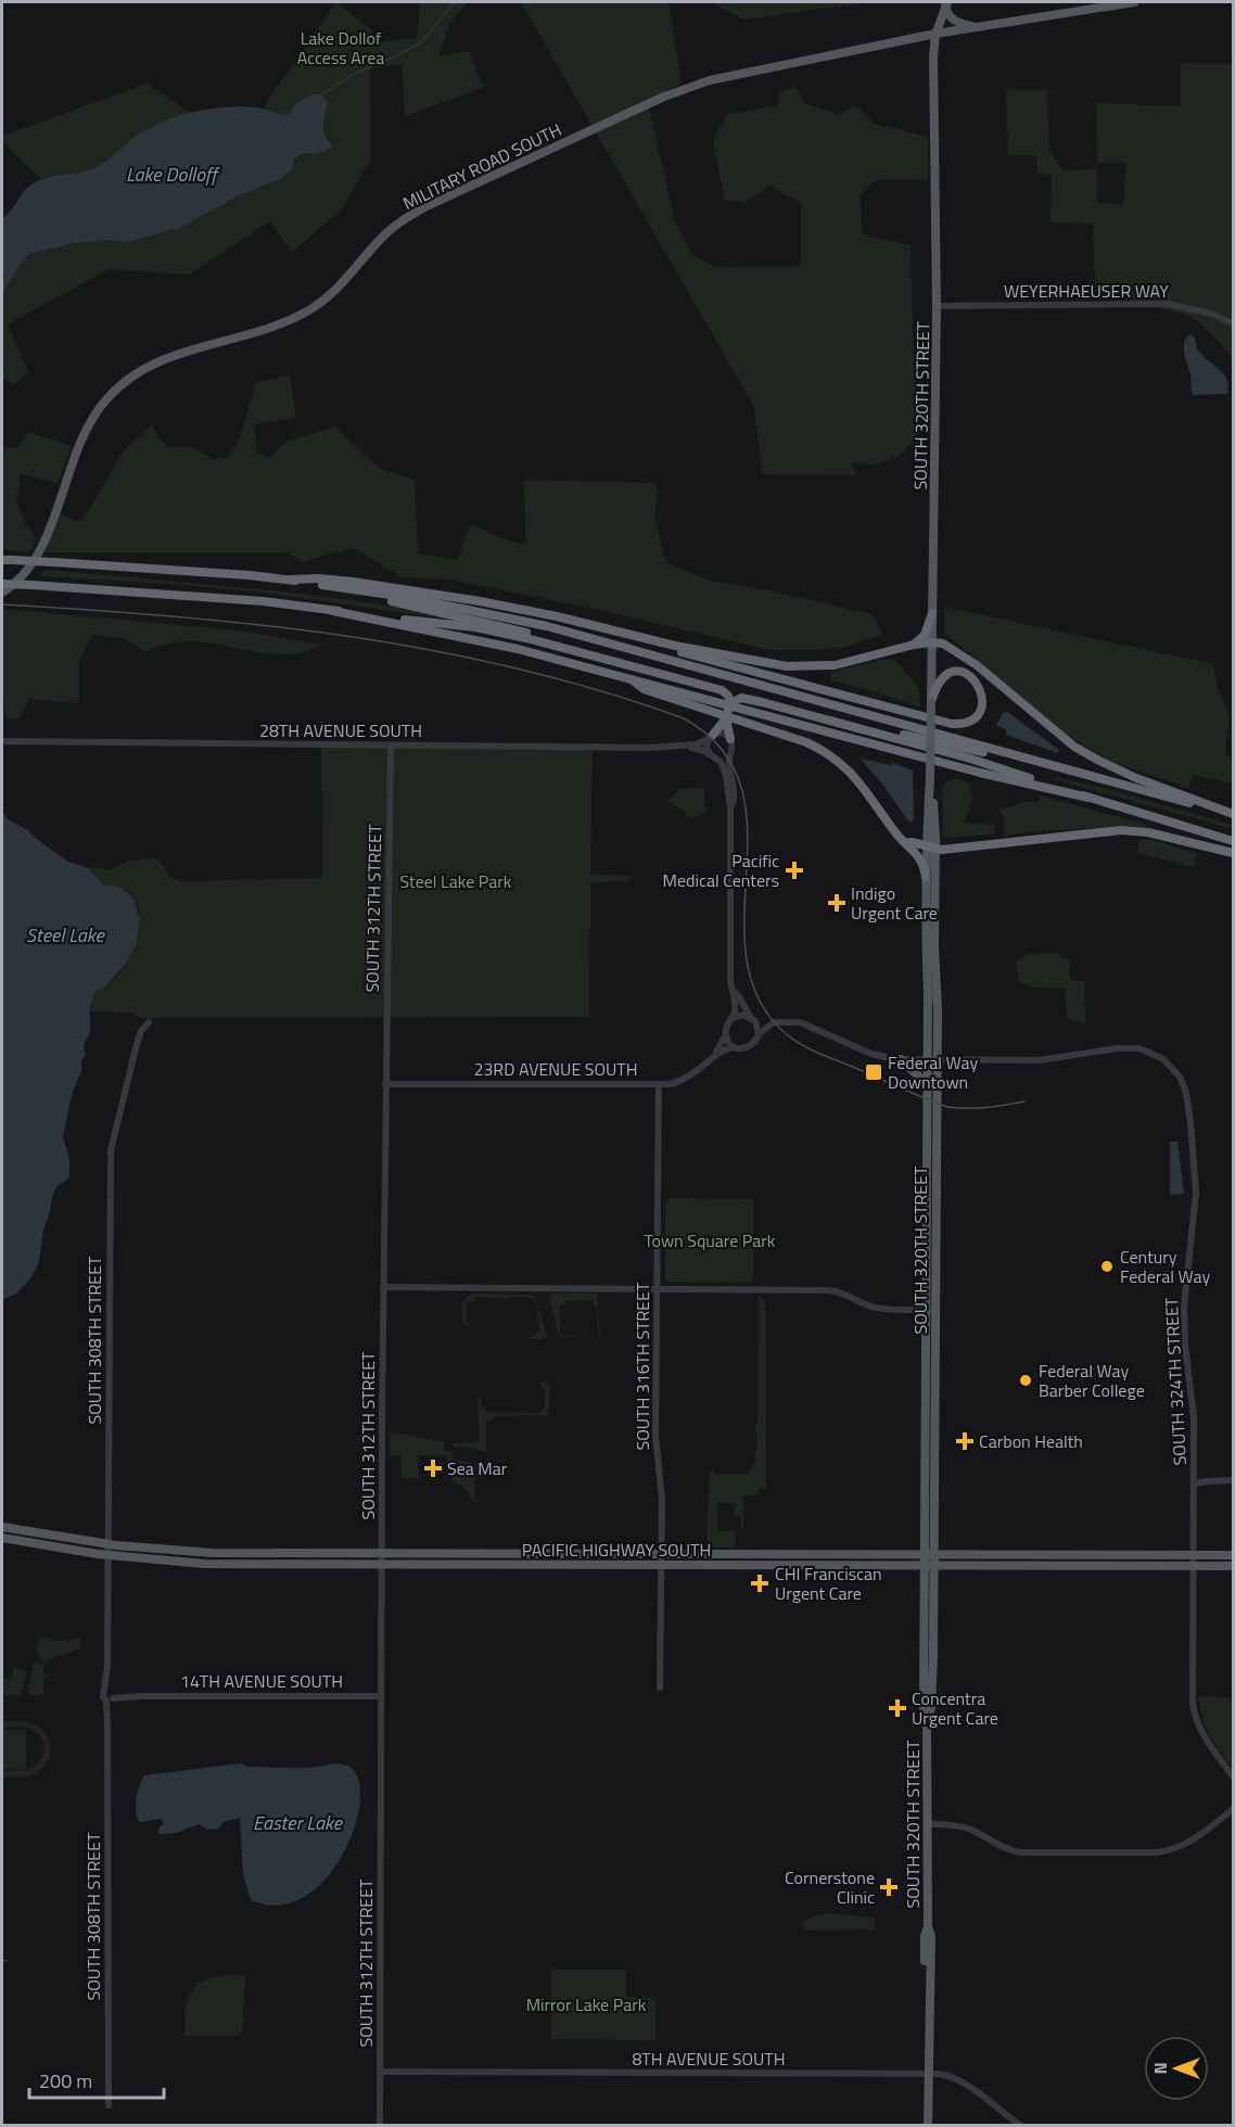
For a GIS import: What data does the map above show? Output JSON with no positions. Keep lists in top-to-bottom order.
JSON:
{
  "streets": {
    "main road": ["MILITARY ROAD SOUTH", "SOUTH 320TH STREET", "PACIFIC HIGHWAY SOUTH"],
    "street": [
      "WEYERHAEUSER WAY",
      "28TH AVENUE SOUTH",
      "SOUTH 312TH STREET",
      "23RD AVENUE SOUTH",
      "SOUTH 308TH STREET",
      "SOUTH 316TH STREET",
      "SOUTH 324TH STREET",
      "14TH AVENUE SOUTH",
      "8TH AVENUE SOUTH"
    ]
  },
  "crossings": [
    ["MILITARY ROAD SOUTH", "SOUTH 320TH STREET"],
    ["WEYERHAEUSER WAY", "SOUTH 320TH STREET"],
    ["SOUTH 320TH STREET", "SOUTH 324TH STREET"],
    ["SOUTH 320TH STREET", "PACIFIC HIGHWAY SOUTH"],
    ["SOUTH 320TH STREET", "8TH AVENUE SOUTH"],
    ["28TH AVENUE SOUTH", "SOUTH 312TH STREET"],
    ["SOUTH 312TH STREET", "23RD AVENUE SOUTH"],
    ["SOUTH 312TH STREET", "PACIFIC HIGHWAY SOUTH"],
    ["SOUTH 312TH STREET", "14TH AVENUE SOUTH"],
    ["SOUTH 312TH STREET", "8TH AVENUE SOUTH"],
    ["23RD AVENUE SOUTH", "SOUTH 316TH STREET"],
    ["SOUTH 308TH STREET", "PACIFIC HIGHWAY SOUTH"],
    ["SOUTH 308TH STREET", "14TH AVENUE SOUTH"],
    ["SOUTH 316TH STREET", "PACIFIC HIGHWAY SOUTH"],
    ["SOUTH 324TH STREET", "PACIFIC HIGHWAY SOUTH"]
  ],
  "water": ["Lake Dolloff", "Steel Lake", "Easter Lake"],
  "parks": [
    "Lake Dollof Access Area",
    "Steel Lake Park",
    "Town Square Park",
    "Mirror Lake Park"
  ],
  "places": {
    "health": [
      "Pacific Medical Centers",
      "Indigo Urgent Care",
      "Carbon Health",
      "Sea Mar",
      "CHI Franciscan Urgent Care",
      "Concentra Urgent Care",
      "Cornerstone Clinic"
    ],
    "transit": ["Federal Way Downtown"],
    "other": ["Century Federal Way", "Federal Way Barber College"]
  },
  "scale_bar": "200 m",
  "north": "left"
}
